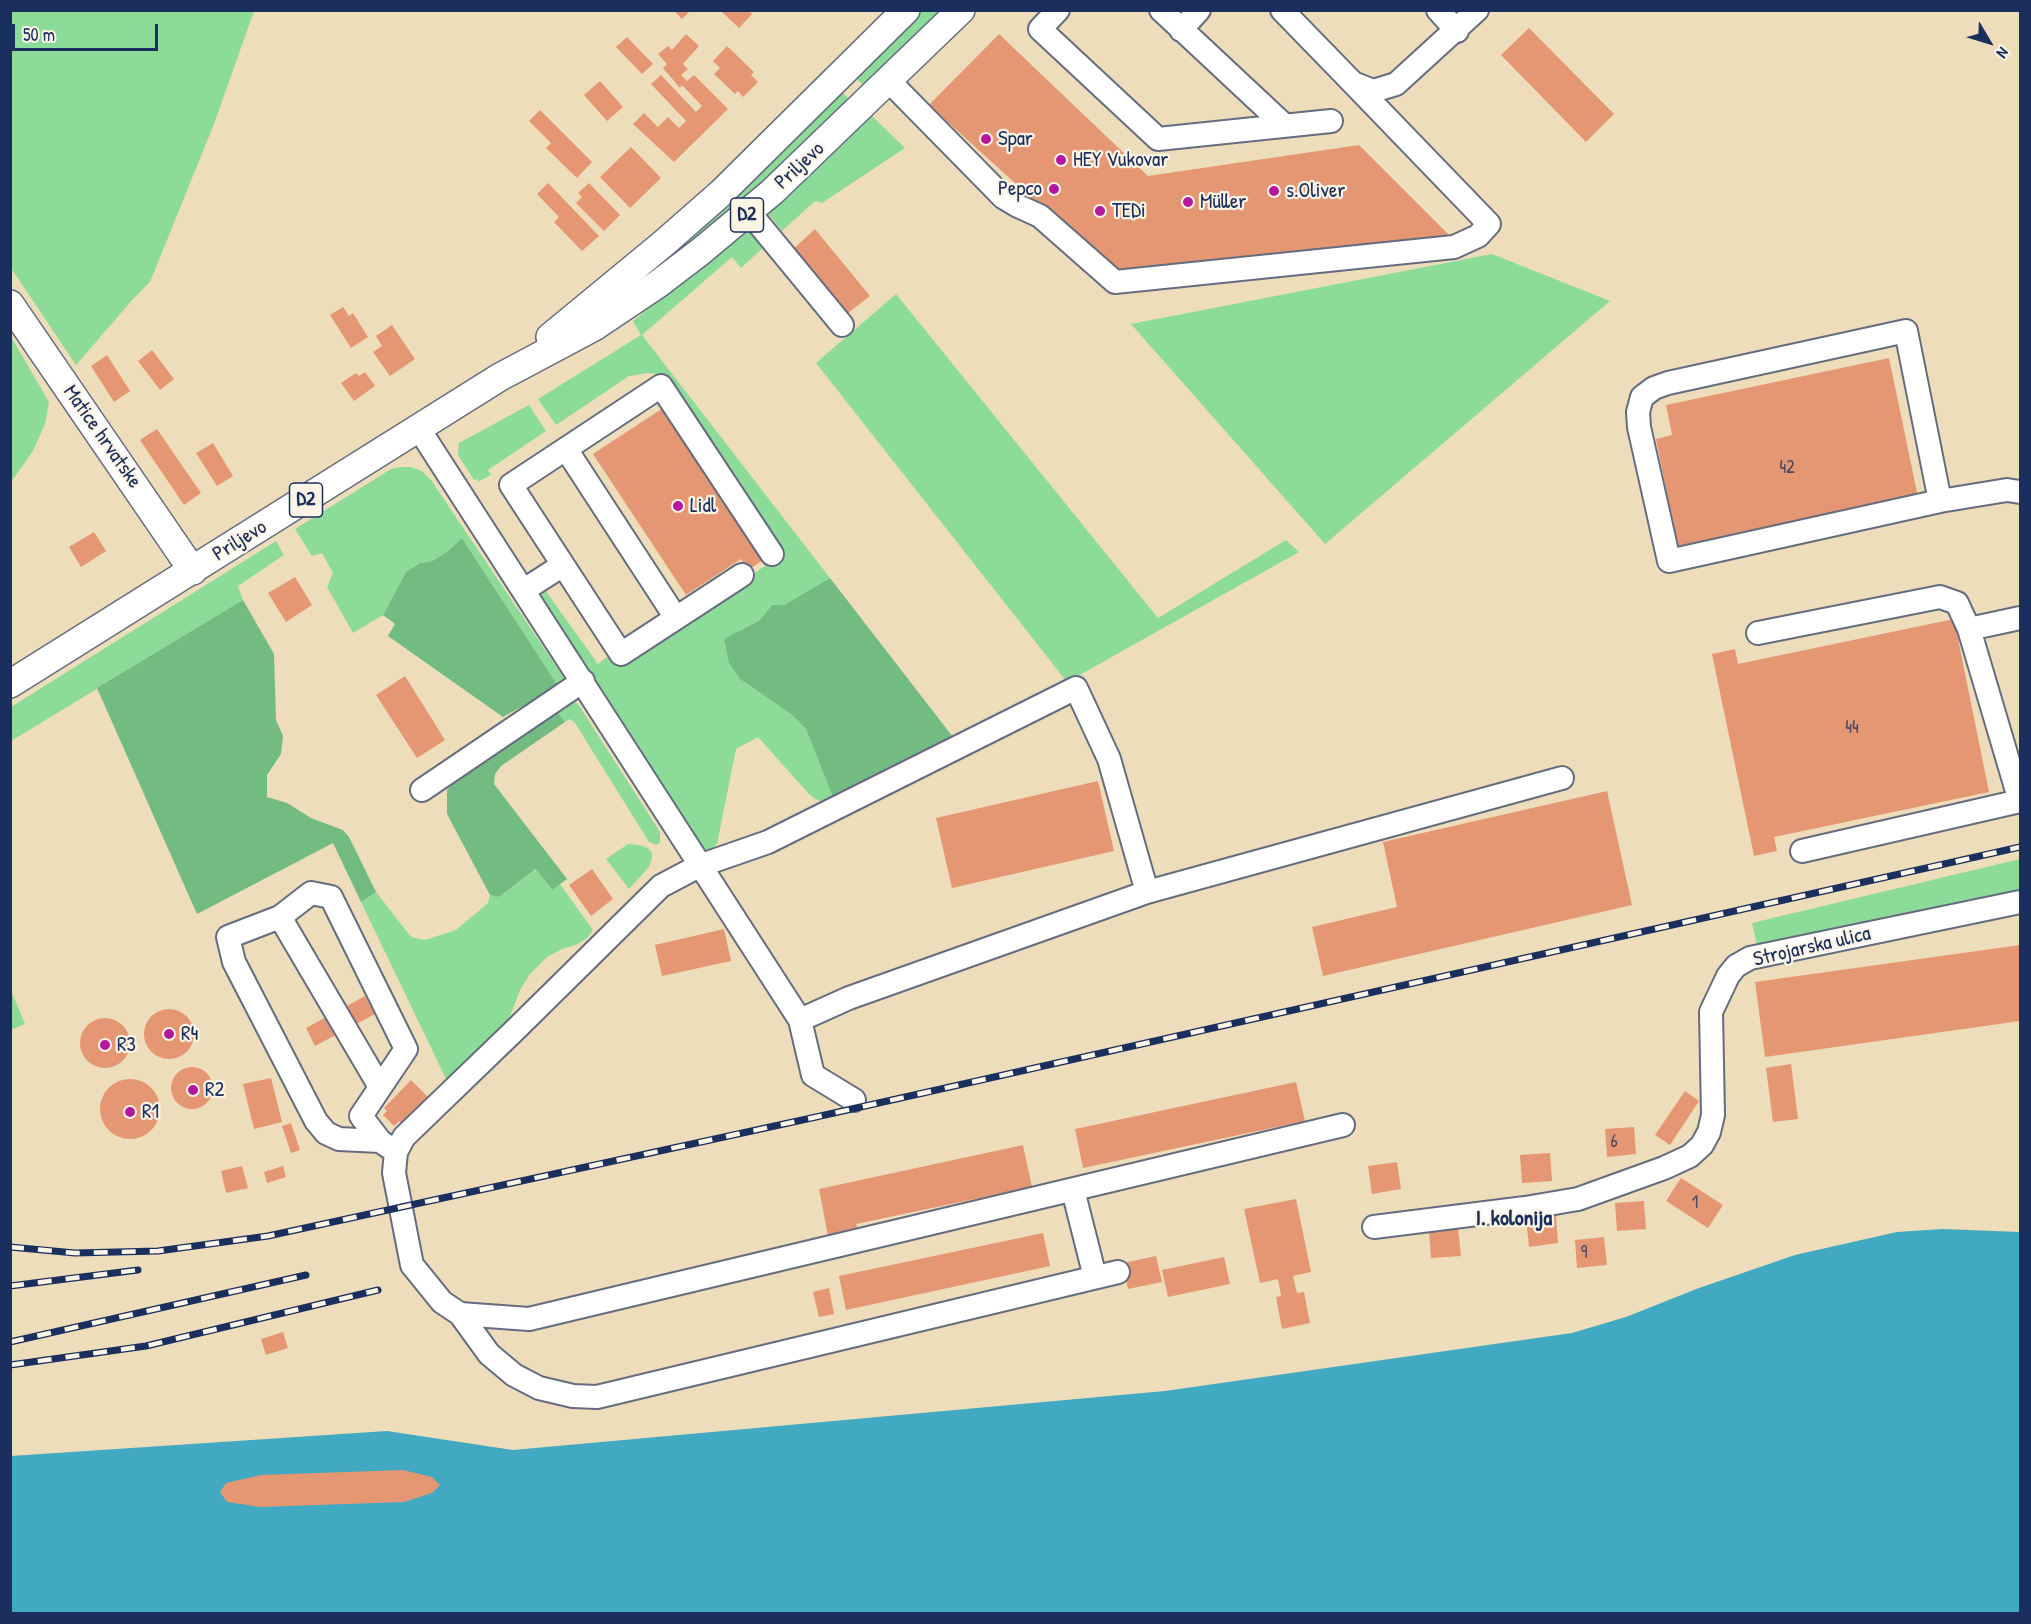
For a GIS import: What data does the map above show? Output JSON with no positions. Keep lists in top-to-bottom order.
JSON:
{
  "streets": {
    "main road": ["Priljevo", "D2", "Matice hrvatske"],
    "street": ["Strojarska ulica"]
  },
  "crossings": [
    ["Priljevo", "Matice hrvatske"]
  ],
  "districts": ["I. kolonija"],
  "places": [
    "Spar",
    "HEY Vukovar",
    "Pepco",
    "s.Oliver",
    "Müller",
    "TEDi",
    "Lidl",
    "R4",
    "R3",
    "R2",
    "R1"
  ],
  "house_numbers": [
    "42",
    "44",
    "6",
    "1",
    "9"
  ],
  "scale_bar": "50 m",
  "north": "bottom right"
}
